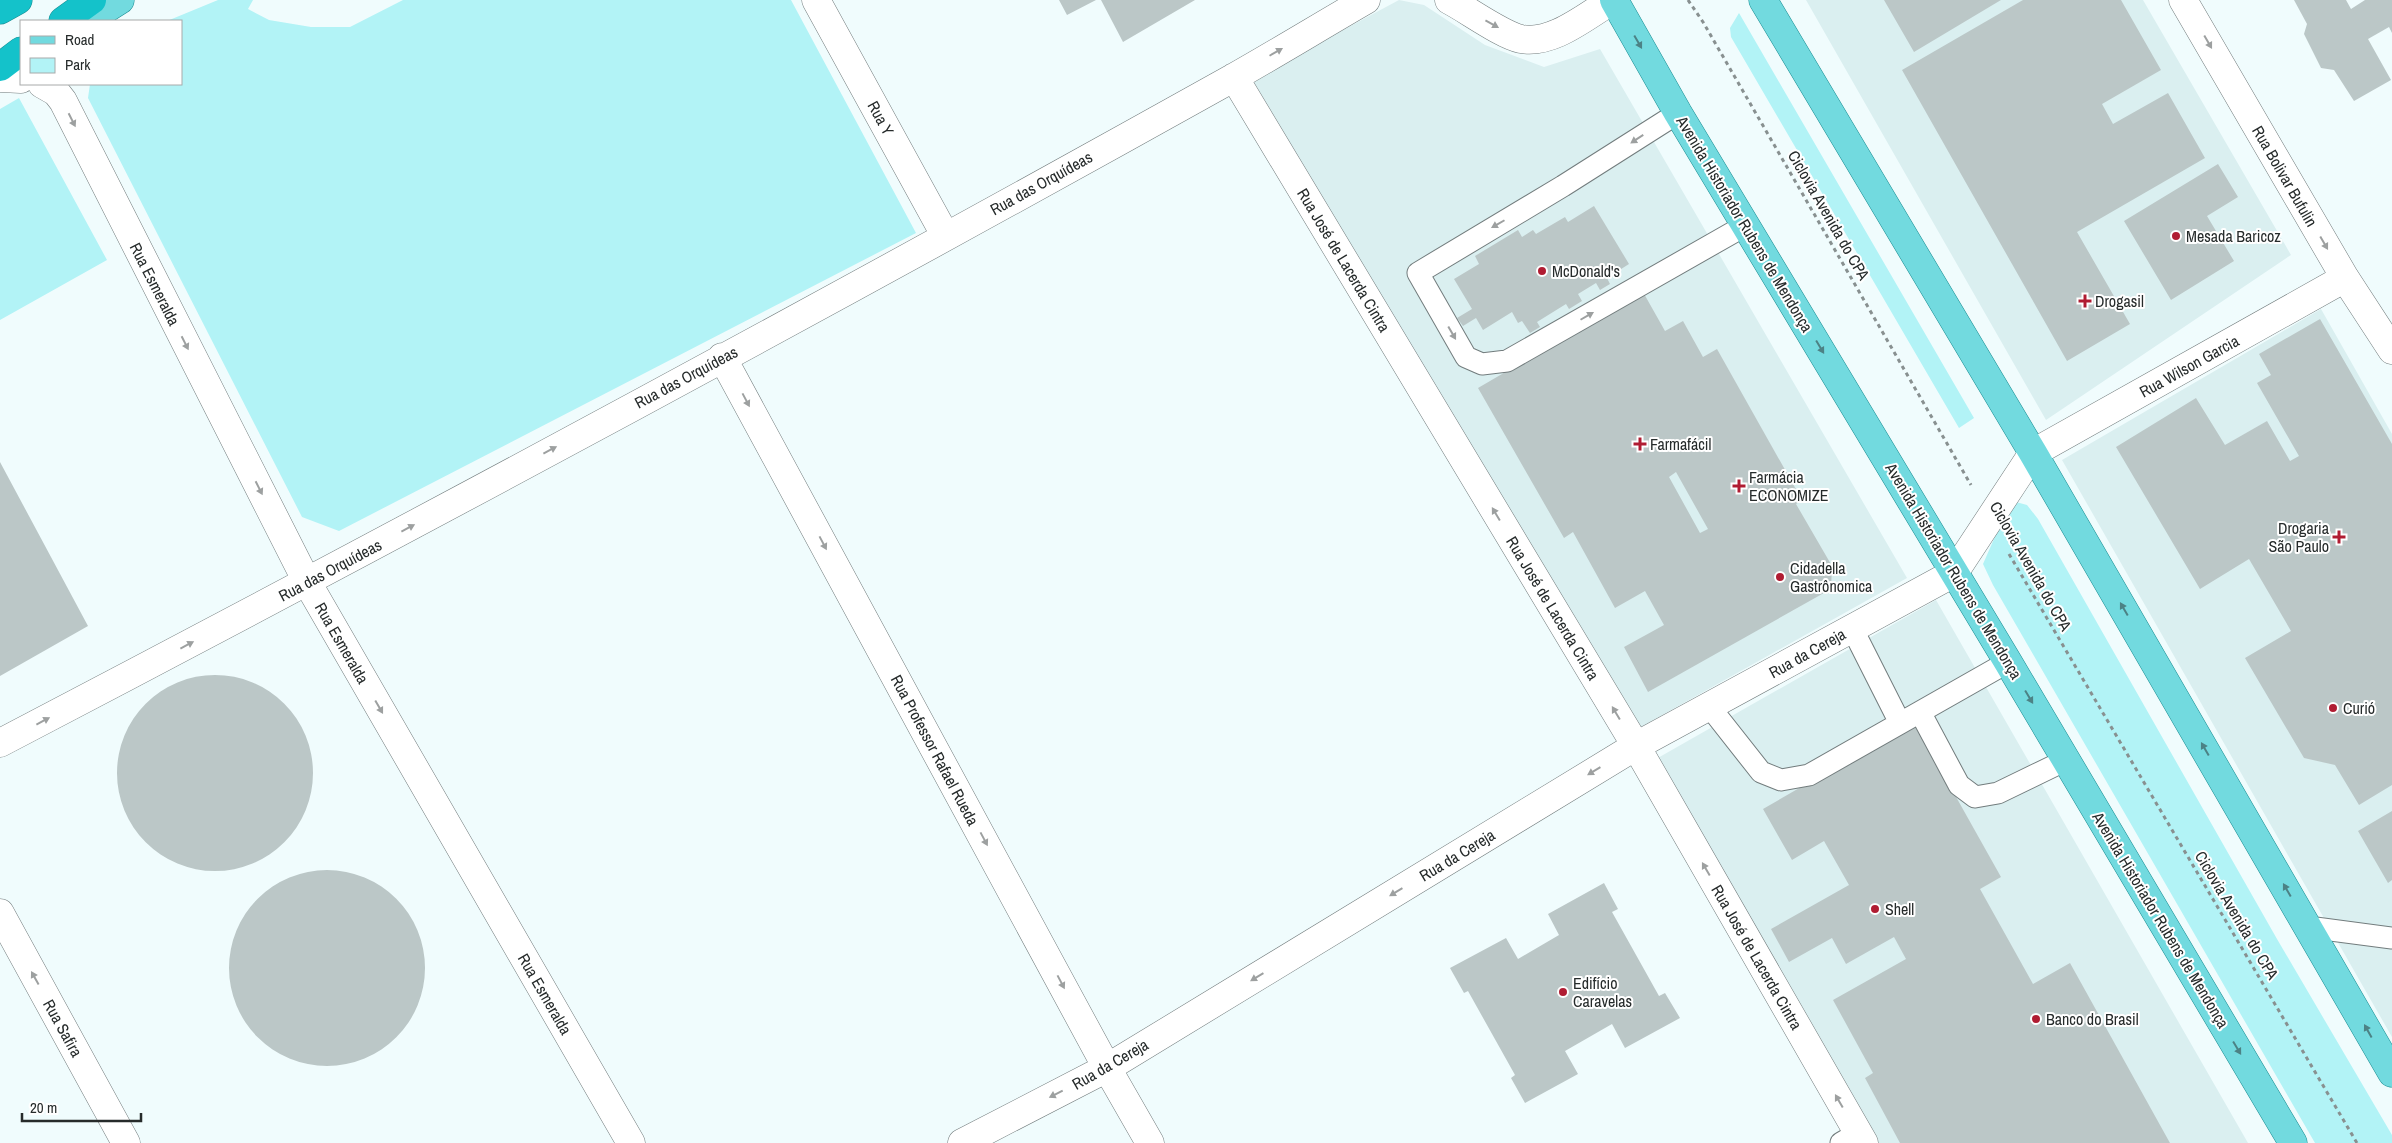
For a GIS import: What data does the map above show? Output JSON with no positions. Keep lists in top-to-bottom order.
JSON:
{
  "streets": {
    "main road": ["Avenida Historiador Rubens de Mendonça"],
    "street": [
      "Rua Y",
      "Rua Bolivar Bufulin",
      "Rua das Orquídeas",
      "Rua José de Lacerda Cintra",
      "Rua Esmeralda",
      "Rua Wilson Garcia",
      "Rua da Cereja",
      "Rua Professor Rafael Rueda",
      "Rua Safira"
    ],
    "path": ["Ciclovia Avenida do CPA"]
  },
  "crossings": [
    ["Rua Y", "Rua das Orquídeas"],
    ["Rua Bolivar Bufulin", "Rua Wilson Garcia"],
    ["Rua das Orquídeas", "Rua José de Lacerda Cintra"],
    ["Rua das Orquídeas", "Rua Esmeralda"],
    ["Rua das Orquídeas", "Rua Professor Rafael Rueda"],
    ["Avenida Historiador Rubens de Mendonça", "Rua da Cereja"],
    ["Rua José de Lacerda Cintra", "Rua da Cereja"],
    ["Rua da Cereja", "Rua Professor Rafael Rueda"]
  ],
  "one_way": [
    "Rua Bolivar Bufulin",
    "Rua das Orquídeas",
    "Rua José de Lacerda Cintra",
    "Rua Esmeralda",
    "Rua da Cereja",
    "Rua Professor Rafael Rueda",
    "Rua Safira"
  ],
  "places": {
    "other": [
      "Mesada Baricoz",
      "McDonald's",
      "Cidadella Gastrônomica",
      "Curió",
      "Shell",
      "Edifício Caravelas",
      "Banco do Brasil"
    ],
    "health": [
      "Drogasil",
      "Farmafácil",
      "Farmácia ECONOMIZE",
      "Drogaria São Paulo"
    ]
  },
  "legend": ["Road", "Park"],
  "scale_bar": "20 m"
}
